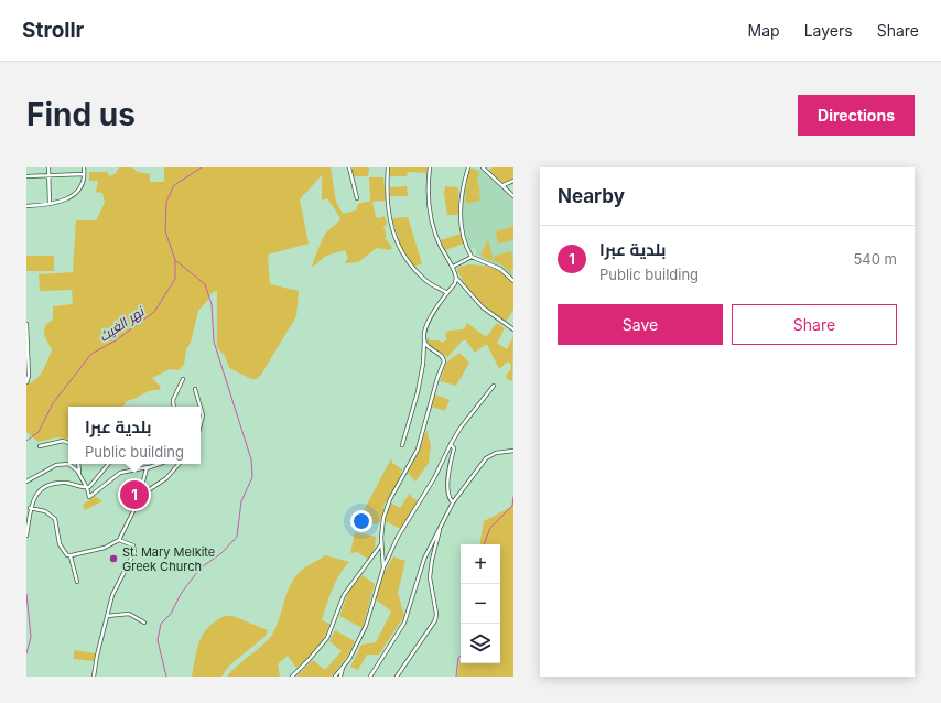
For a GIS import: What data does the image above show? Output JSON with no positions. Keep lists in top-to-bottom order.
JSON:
{
  "water": ["نهر الغيث"],
  "places": ["St. Mary Melkite Greek Church"],
  "page": {
    "header": "Strollr",
    "nav": ["Map", "Layers", "Share"],
    "buttons": [
      "Directions",
      ["Save", "Share"]
    ],
    "title": "Find us",
    "heading": "Nearby",
    "list": [
      {
        "mark": "1",
        "name": "بلدية عبرا",
        "note": "Public building",
        "value": "540 m"
      }
    ],
    "popup": ["بلدية عبرا", "Public building"],
    "pins": "1",
    "map_buttons": ["+", "−"]
  }
}
